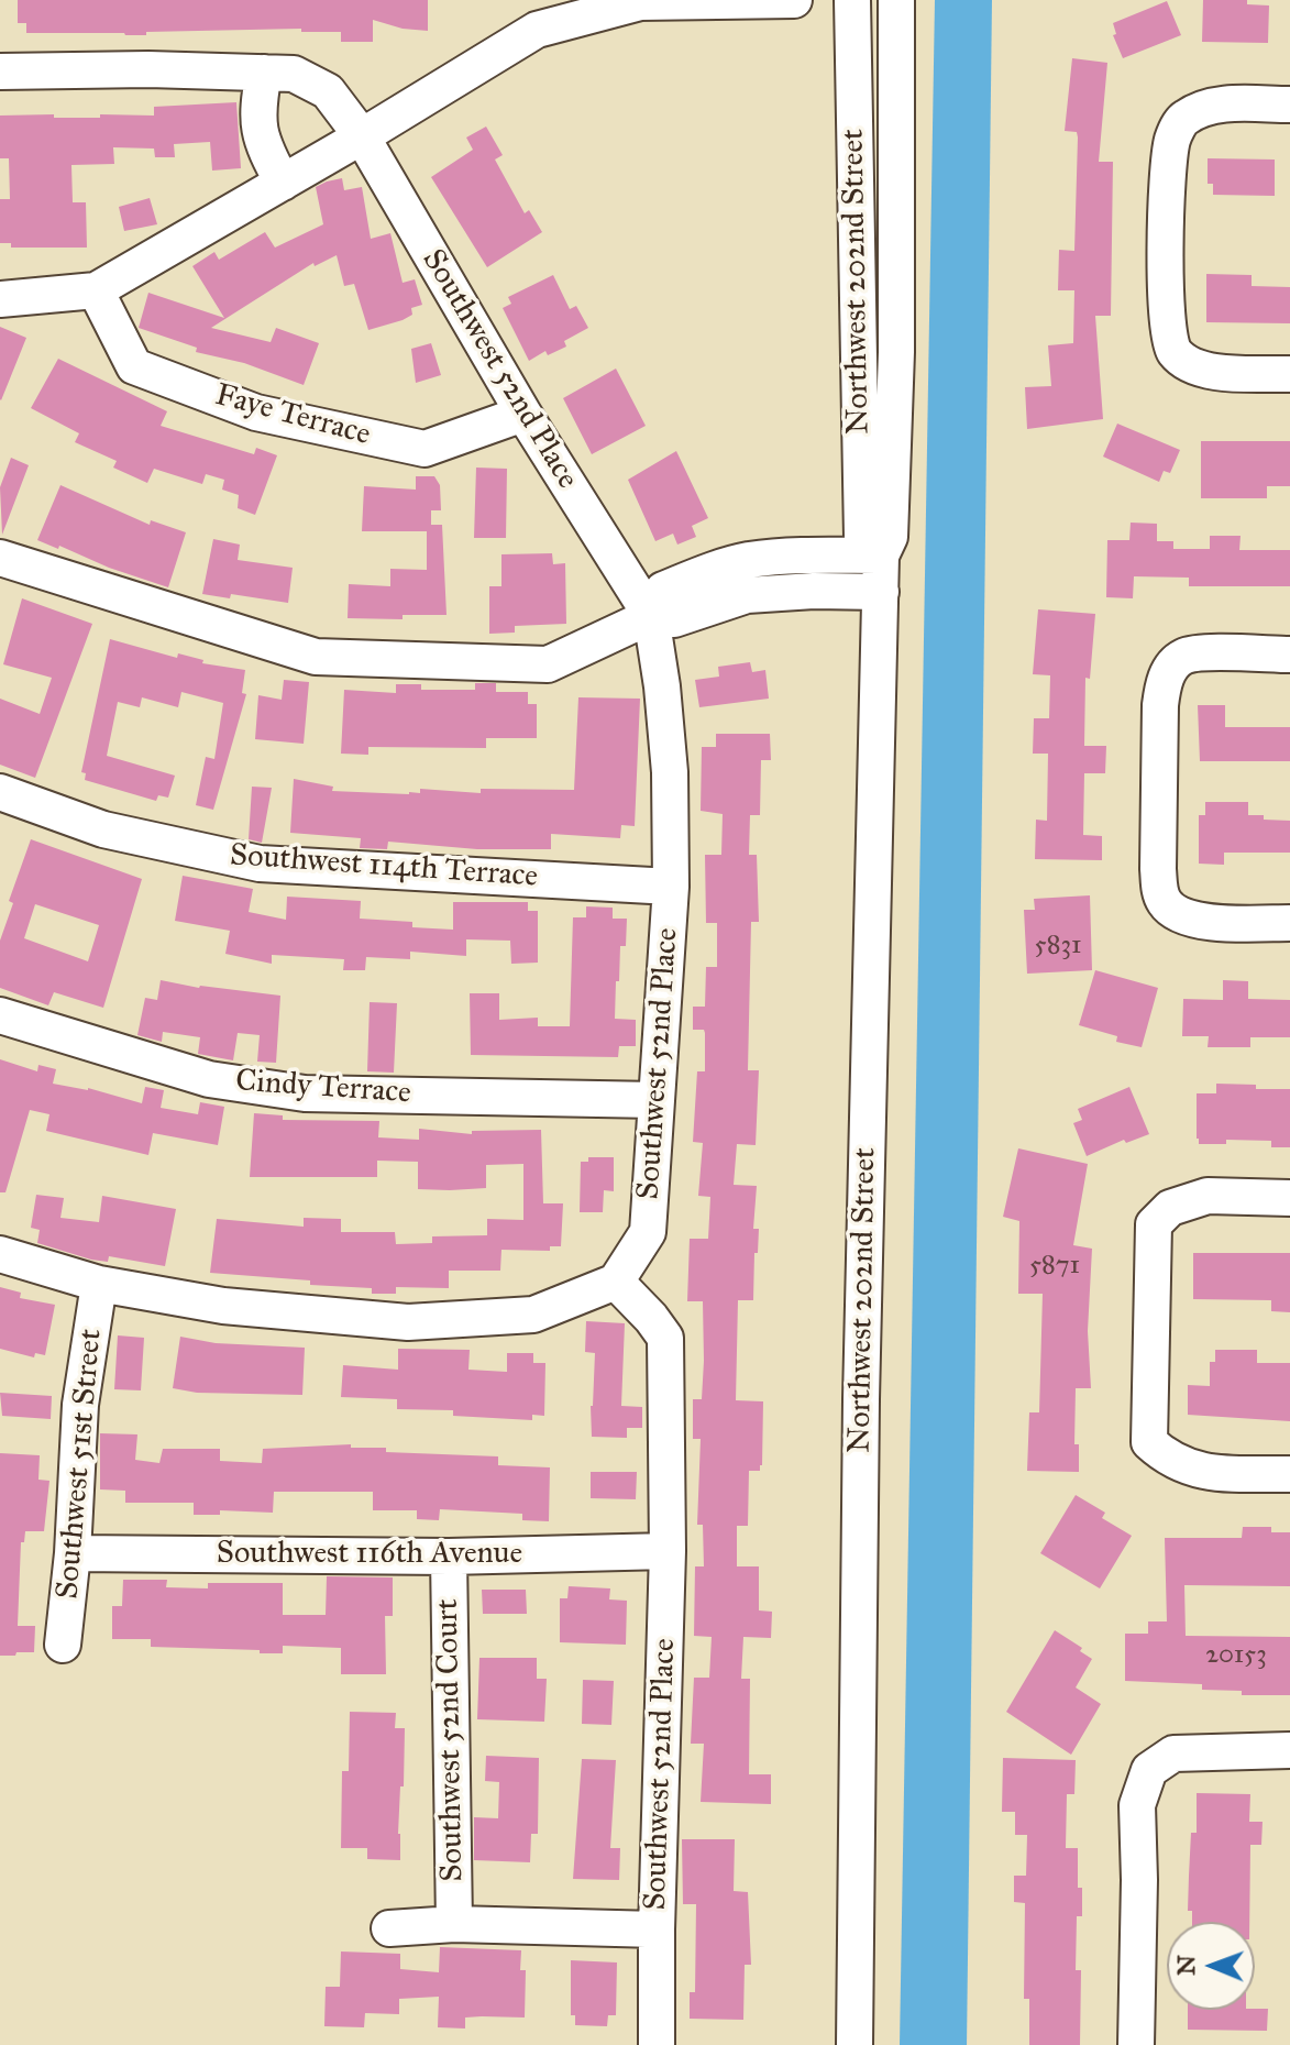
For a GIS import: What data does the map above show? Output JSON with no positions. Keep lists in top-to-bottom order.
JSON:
{
  "streets": {
    "street": [
      "Northwest 202nd Street",
      "Southwest 52nd Place",
      "Faye Terrace",
      "Southwest 114th Terrace",
      "Cindy Terrace",
      "Southwest 51st Street",
      "Southwest 116th Avenue",
      "Southwest 52nd Court"
    ]
  },
  "crossings": [
    ["Southwest 52nd Place", "Faye Terrace"],
    ["Southwest 52nd Place", "Southwest 114th Terrace"],
    ["Southwest 52nd Place", "Cindy Terrace"],
    ["Southwest 52nd Place", "Southwest 116th Avenue"],
    ["Southwest 51st Street", "Southwest 116th Avenue"],
    ["Southwest 116th Avenue", "Southwest 52nd Court"]
  ],
  "house_numbers": ["5831", "5871", "20153"],
  "north": "left"
}
